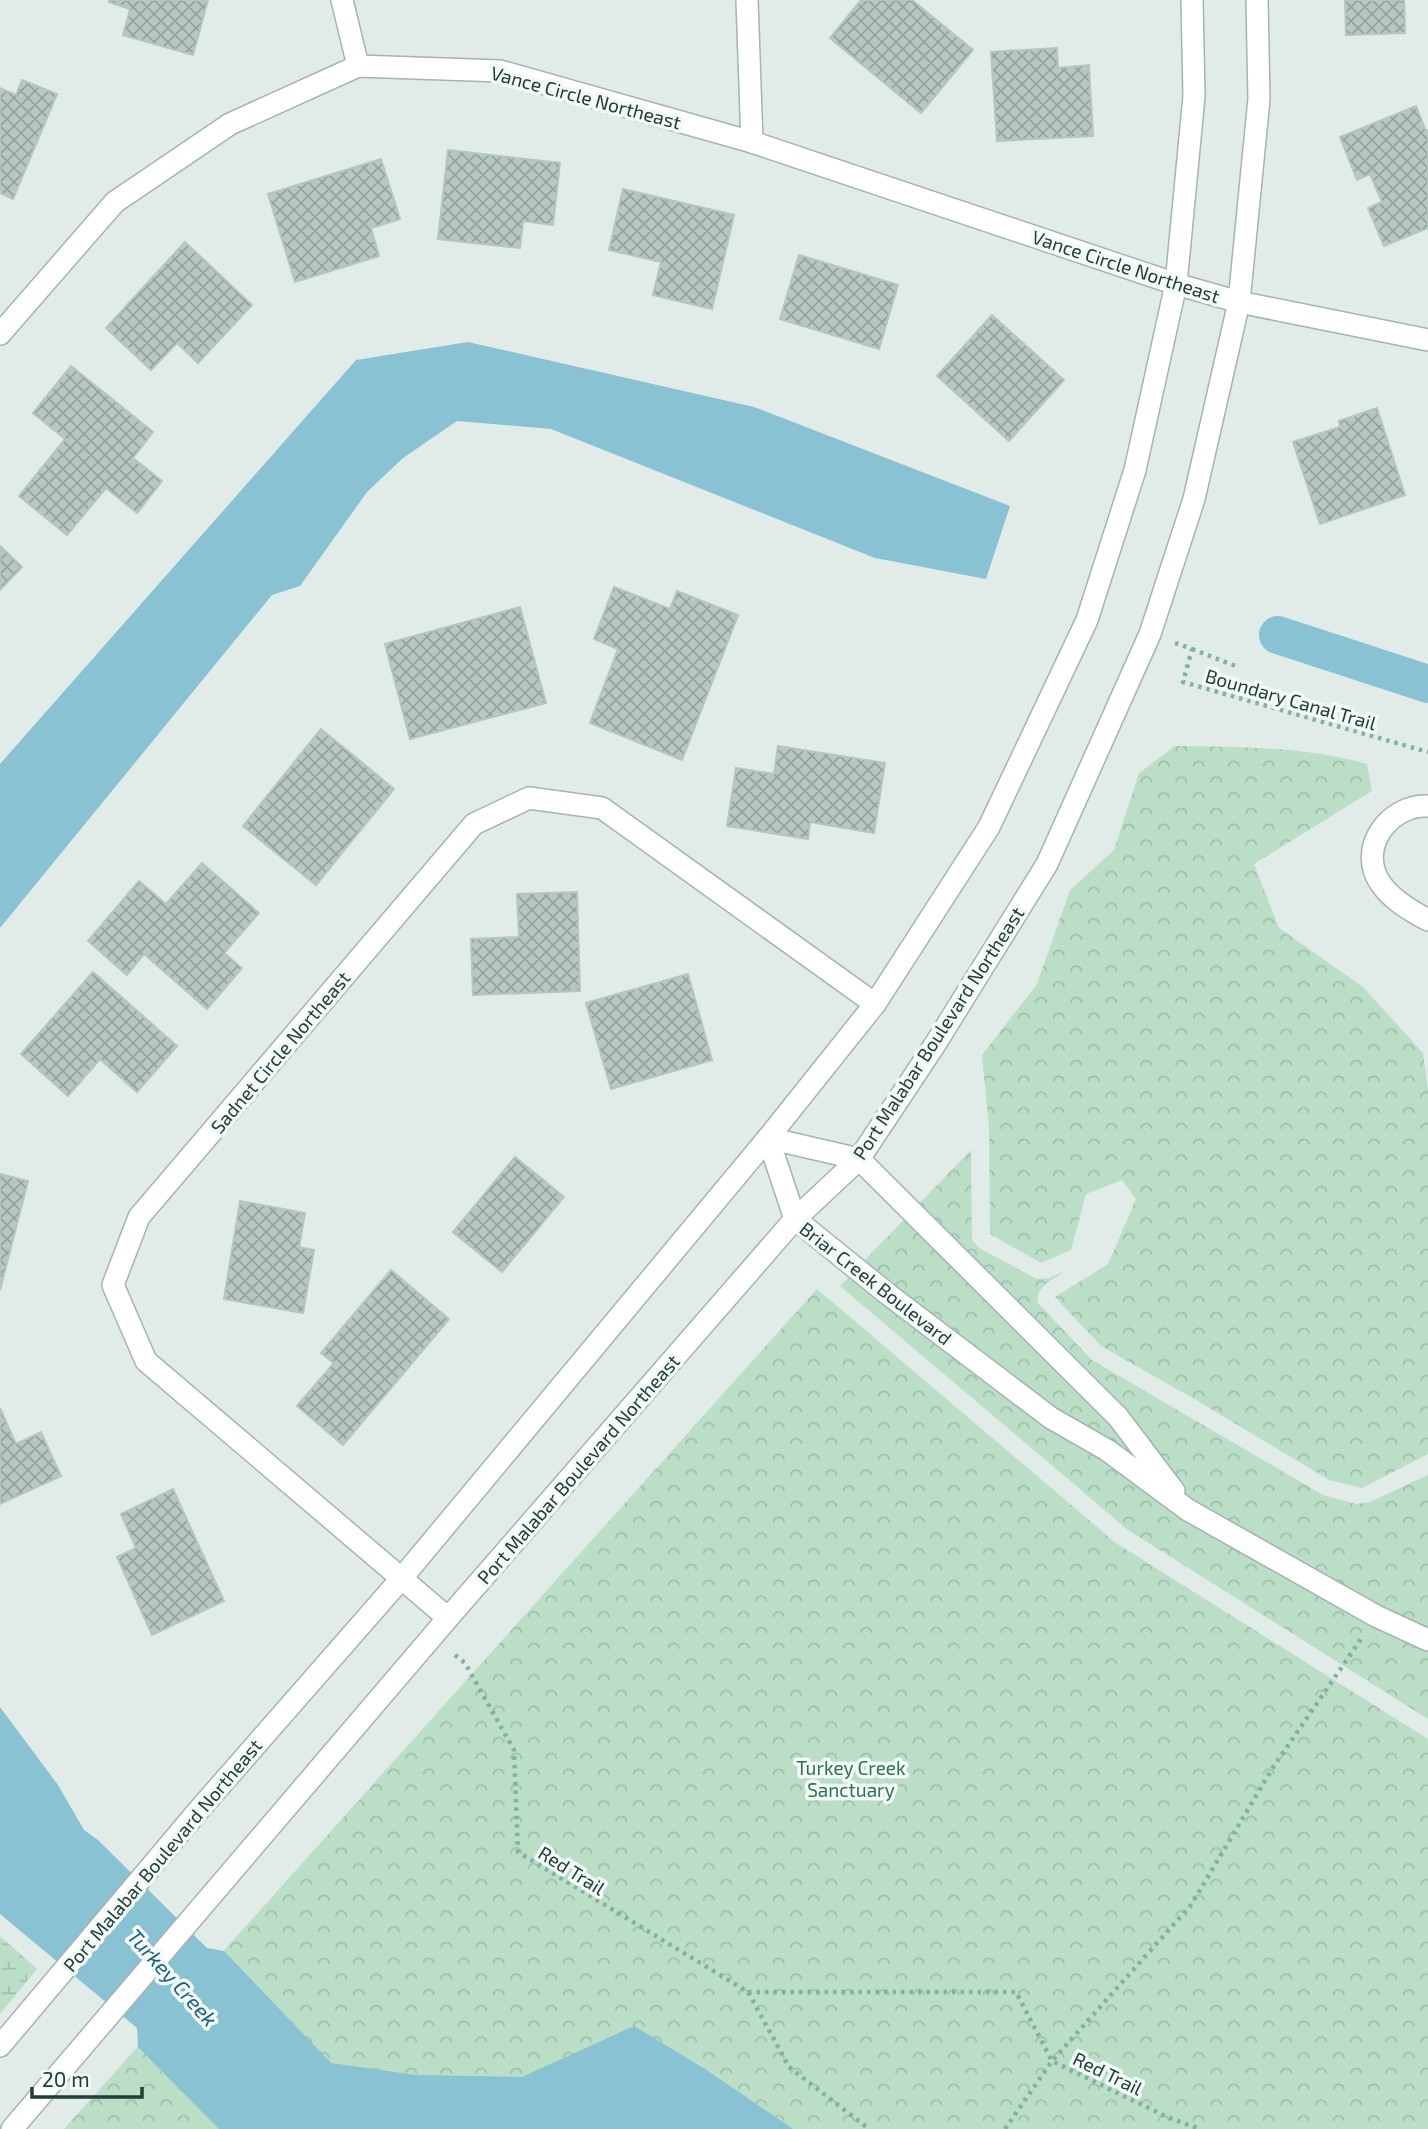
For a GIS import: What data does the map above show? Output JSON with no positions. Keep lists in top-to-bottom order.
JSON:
{
  "streets": {
    "street": [
      "Vance Circle Northeast",
      "Port Malabar Boulevard Northeast",
      "Sadnet Circle Northeast",
      "Briar Creek Boulevard"
    ],
    "path": ["Boundary Canal Trail", "Red Trail"]
  },
  "crossings": [
    ["Vance Circle Northeast", "Port Malabar Boulevard Northeast"],
    ["Boundary Canal Trail", "Port Malabar Boulevard Northeast"],
    ["Port Malabar Boulevard Northeast", "Sadnet Circle Northeast"],
    ["Port Malabar Boulevard Northeast", "Briar Creek Boulevard"],
    ["Port Malabar Boulevard Northeast", "Red Trail"]
  ],
  "water": ["Turkey Creek"],
  "parks": ["Turkey Creek Sanctuary"],
  "scale_bar": "20 m"
}
